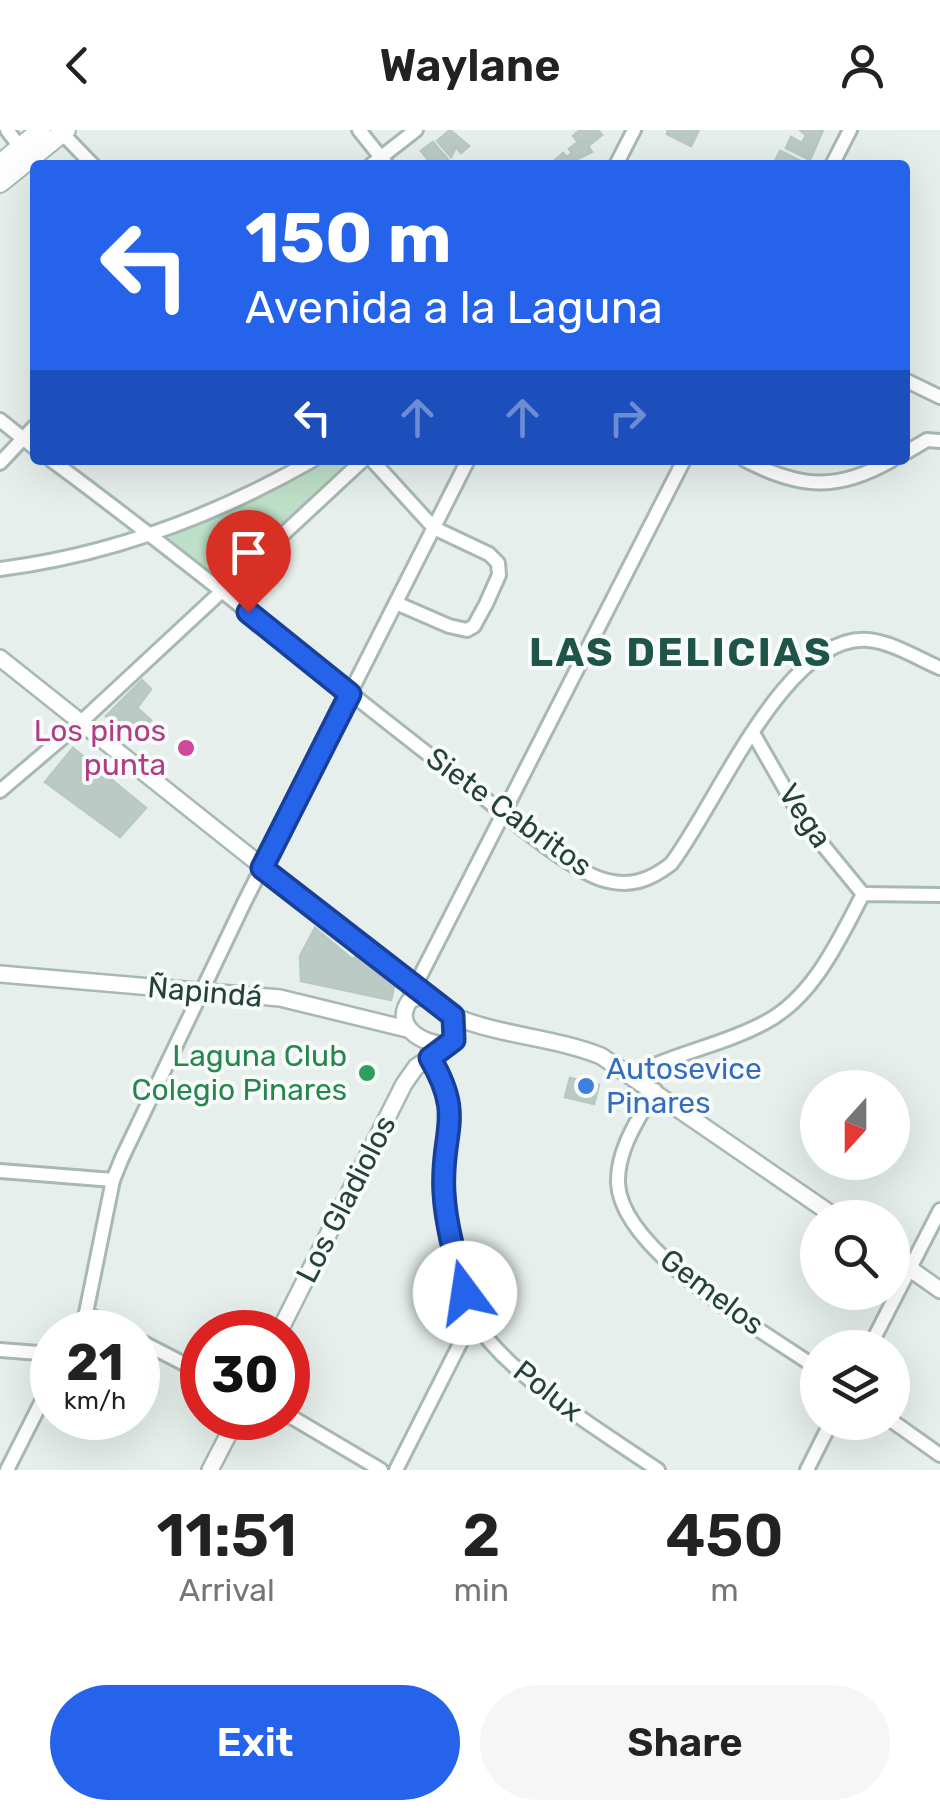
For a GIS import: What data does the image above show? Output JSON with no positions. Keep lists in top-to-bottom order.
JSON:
{
  "streets": {
    "street": [
      "Siete Cabritos",
      "Vega",
      "Ñapindá",
      "Los Gladiolos",
      "Gemelos",
      "Polux"
    ]
  },
  "crossings": [
    ["Siete Cabritos", "Vega"],
    ["Ñapindá", "Los Gladiolos"],
    ["Los Gladiolos", "Polux"]
  ],
  "districts": ["LAS DELICIAS"],
  "places": ["Los pinos punta", "Laguna Club Colegio Pinares", "Autosevice Pinares"],
  "north": "bottom",
  "page": {
    "header": "Waylane",
    "turn": ["150 m", "Avenida a la Laguna"],
    "speed": "21 km/h",
    "limit": "30",
    "eta": [
      "11:51",
      "Arrival",
      "2",
      "min",
      "450",
      "m"
    ],
    "buttons": ["Exit", "Share"]
  }
}
